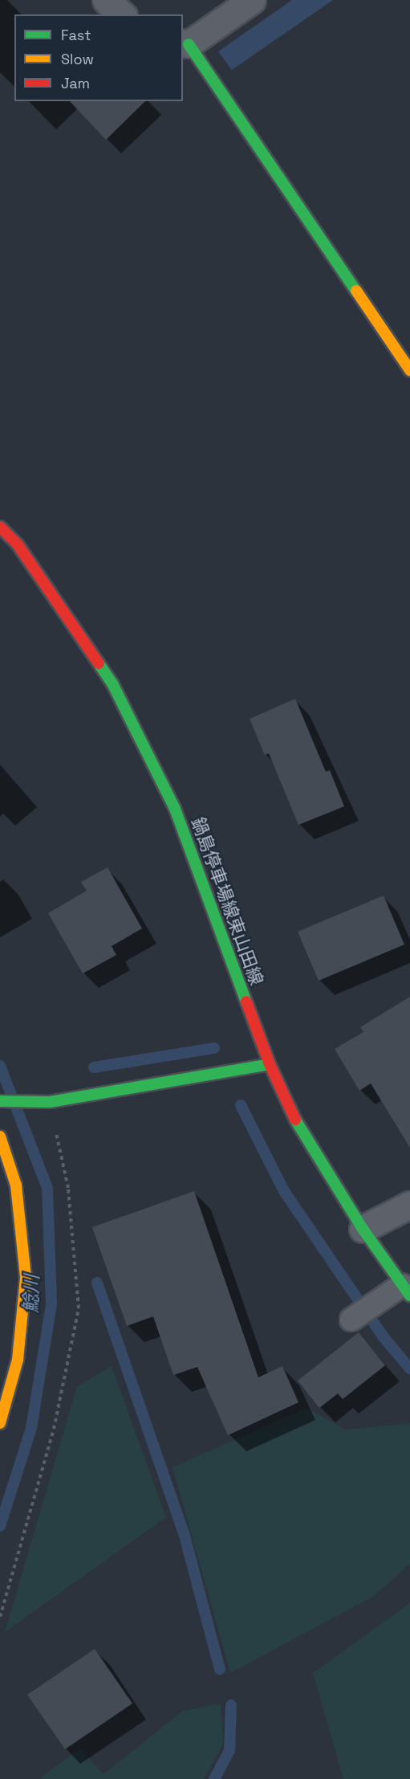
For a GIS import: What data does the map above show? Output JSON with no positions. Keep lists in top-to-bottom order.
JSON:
{
  "streets": {
    "street": ["鍋島停車場線東山田線"]
  },
  "water": ["鯰川"],
  "legend": ["Fast", "Slow", "Jam"]
}
